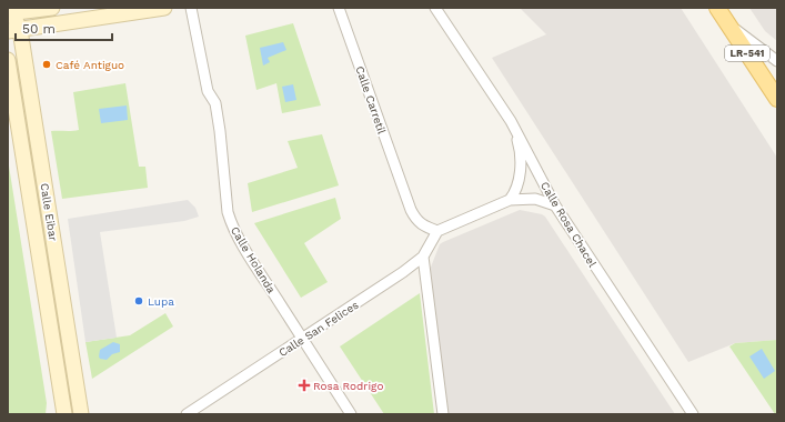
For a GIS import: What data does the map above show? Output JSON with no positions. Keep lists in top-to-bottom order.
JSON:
{
  "streets": {
    "main road": ["LR-541", "Calle Eibar"],
    "street": [
      "Calle Carretil",
      "Calle Rosa Chacel",
      "Calle Holanda",
      "Calle San Felices"
    ]
  },
  "crossings": [
    ["Calle Carretil", "Calle San Felices"],
    ["Calle Holanda", "Calle San Felices"]
  ],
  "places": {
    "other": ["Café Antiguo", "Lupa"],
    "health": ["Rosa Rodrigo"]
  },
  "scale_bar": "50 m"
}
